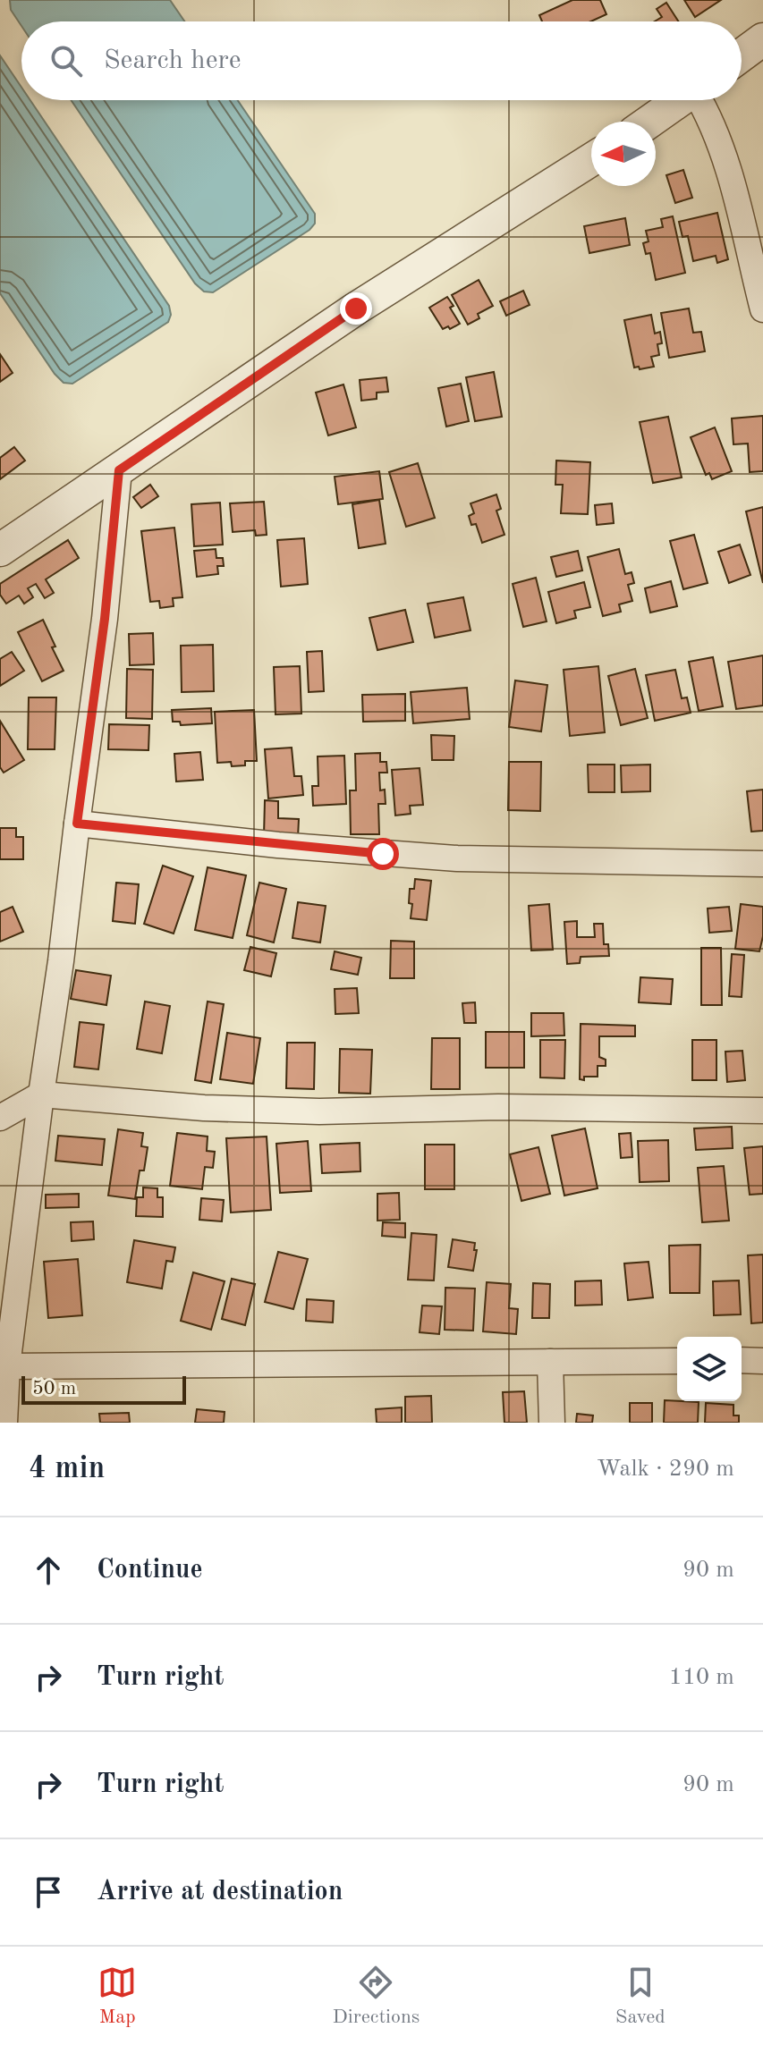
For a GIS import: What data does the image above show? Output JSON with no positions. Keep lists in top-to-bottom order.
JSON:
{
  "scale_bar": "50 m",
  "north": "left",
  "page": {
    "search": "Search here",
    "scale": "50 m",
    "heading": ["4 min", "Walk · 290 m"],
    "list": [
      ["Continue", "90 m"],
      ["Turn right", "110 m"],
      ["Turn right", "90 m"],
      "Arrive at destination"
    ],
    "nav": ["Map", "Directions", "Saved"]
  }
}
